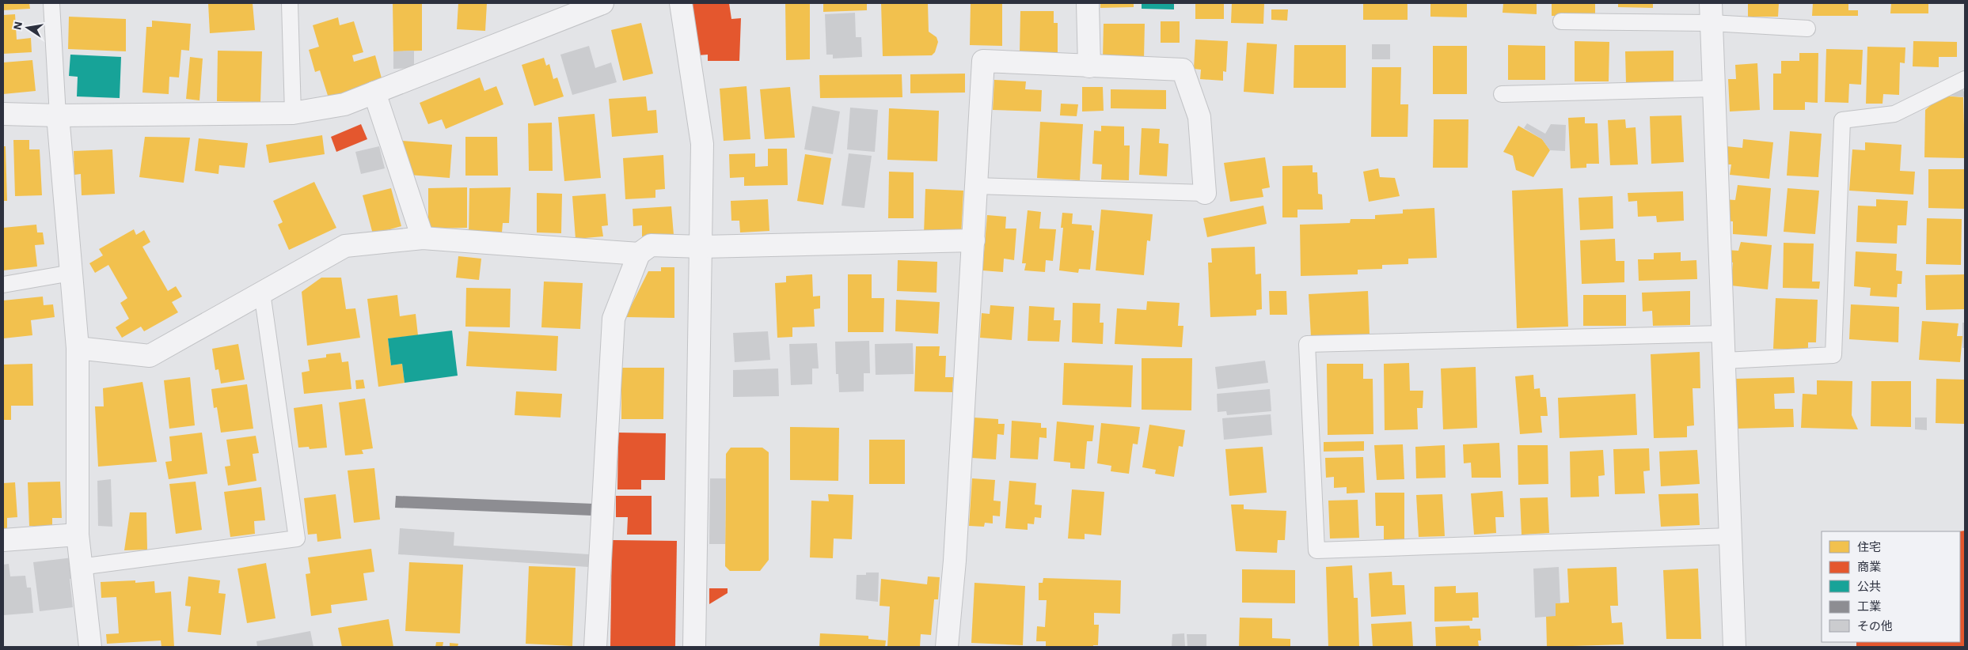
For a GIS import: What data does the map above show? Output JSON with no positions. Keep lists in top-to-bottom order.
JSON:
{
  "legend": [
    "住宅",
    "商業",
    "公共",
    "工業",
    "その他"
  ],
  "north": "left"
}
